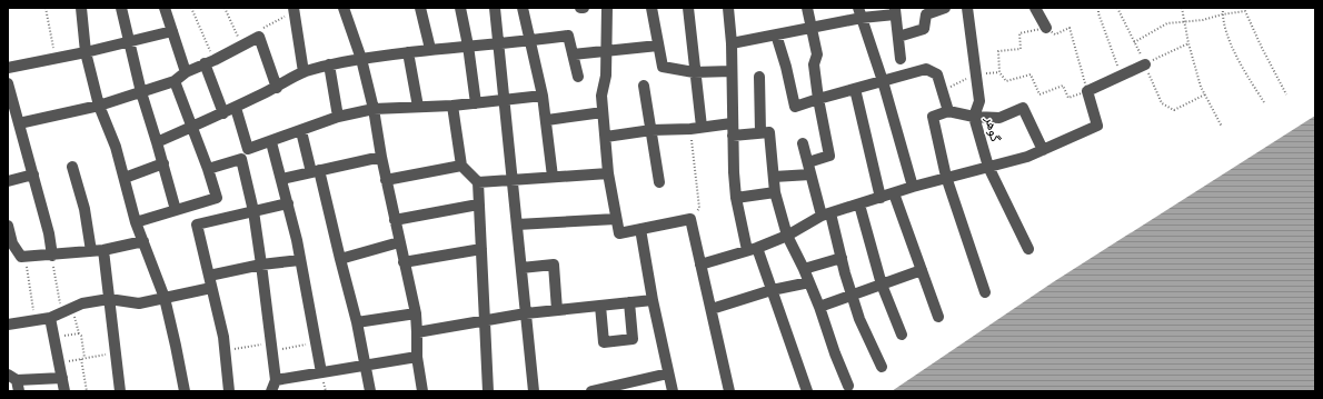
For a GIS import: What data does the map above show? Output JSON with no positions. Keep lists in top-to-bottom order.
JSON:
{
  "streets": {
    "street": ["گوهر"]
  }
}
